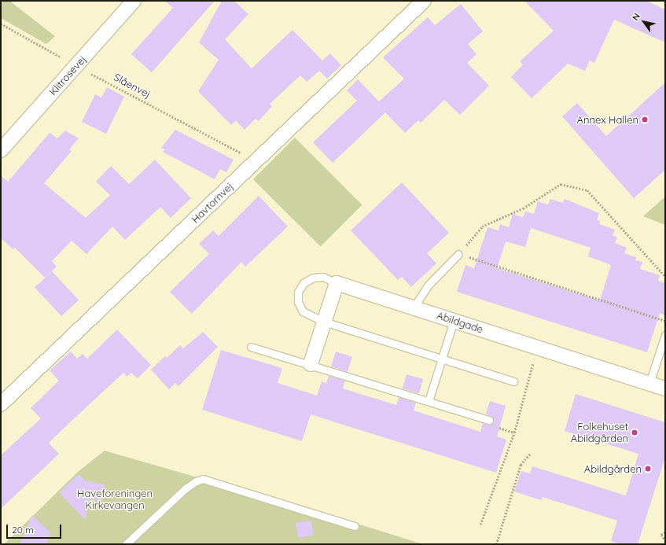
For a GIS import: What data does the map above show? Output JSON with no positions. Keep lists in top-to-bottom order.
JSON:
{
  "streets": {
    "street": ["Klitrosevej", "Havtornvej", "Abildgade"],
    "path": ["Slåenvej"]
  },
  "crossings": [
    ["Klitrosevej", "Slåenvej"],
    ["Slåenvej", "Havtornvej"]
  ],
  "parks": ["Haveforeningen Kirkevangen"],
  "places": ["Annex Hallen", "Folkehuset Abildgården", "Abildgården"],
  "scale_bar": "20 m",
  "north": "top left"
}
